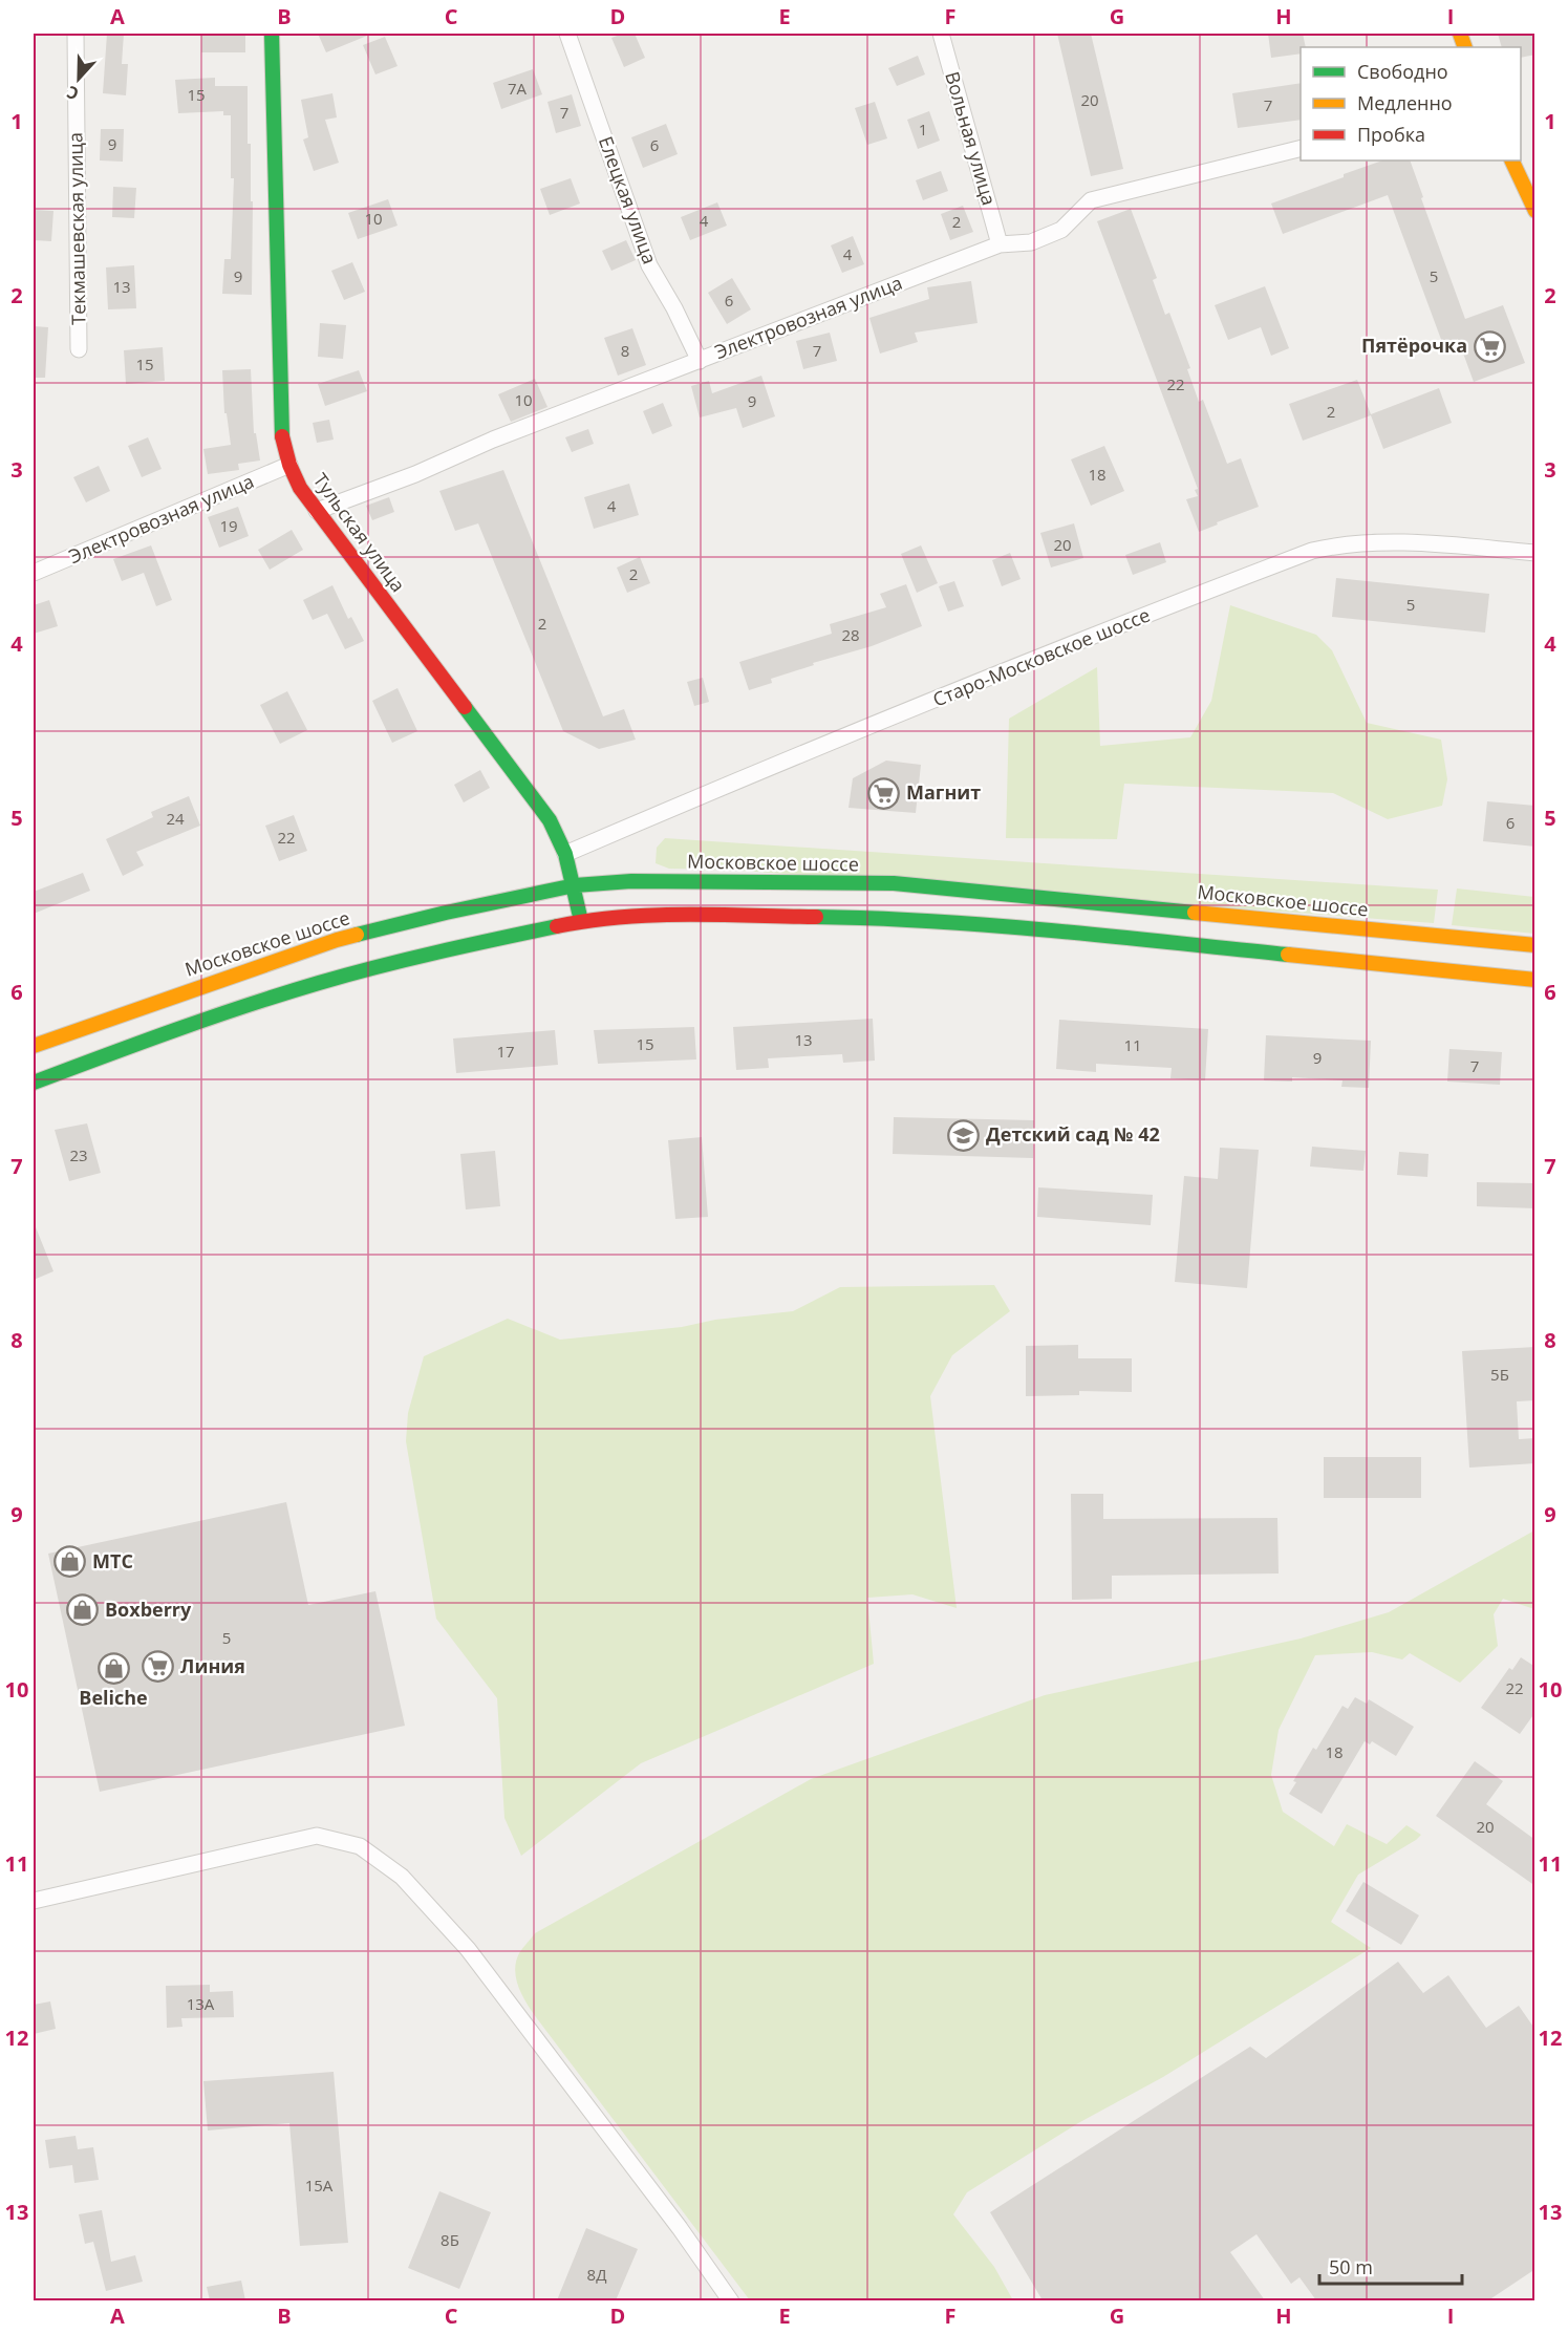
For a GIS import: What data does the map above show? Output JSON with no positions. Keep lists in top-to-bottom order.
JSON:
{
  "streets": {
    "main road": ["Тульская улица", "Московское шоссе"],
    "street": [
      "Вольная улица",
      "Елецкая улица",
      "Текмашевская улица",
      "Электровозная улица",
      "Старо-Московское шоссе"
    ]
  },
  "crossings": [
    ["Вольная улица", "Электровозная улица"],
    ["Елецкая улица", "Электровозная улица"],
    ["Электровозная улица", "Тульская улица"],
    ["Тульская улица", "Старо-Московское шоссе"],
    ["Тульская улица", "Московское шоссе"]
  ],
  "places": {
    "supermarket": ["Пятёрочка", "Магнит", "Линия"],
    "school or university": ["Детский сад № 42"],
    "shop": ["МТС", "Boxberry", "Beliche"]
  },
  "house_numbers": [
    "7А",
    "15",
    "20",
    "7",
    "7",
    "1",
    "9",
    "6",
    "10",
    "4",
    "2",
    "4",
    "9",
    "5",
    "13",
    "6",
    "8",
    "7",
    "15",
    "22",
    "10",
    "9",
    "2",
    "18",
    "4",
    "19",
    "20",
    "2",
    "5",
    "2",
    "28",
    "24",
    "6",
    "22",
    "13",
    "15",
    "11",
    "17",
    "9",
    "7",
    "23",
    "5Б",
    "5",
    "22",
    "18",
    "20",
    "13А",
    "15А",
    "8Б",
    "8Д"
  ],
  "legend": ["Свободно", "Медленно", "Пробка"],
  "scale_bar": "50 m",
  "north": "bottom",
  "grid": {
    "columns": [
      "A",
      "B",
      "C",
      "D",
      "E",
      "F",
      "G",
      "H",
      "I"
    ],
    "rows": [
      "1",
      "2",
      "3",
      "4",
      "5",
      "6",
      "7",
      "8",
      "9",
      "10",
      "11",
      "12",
      "13"
    ]
  }
}
